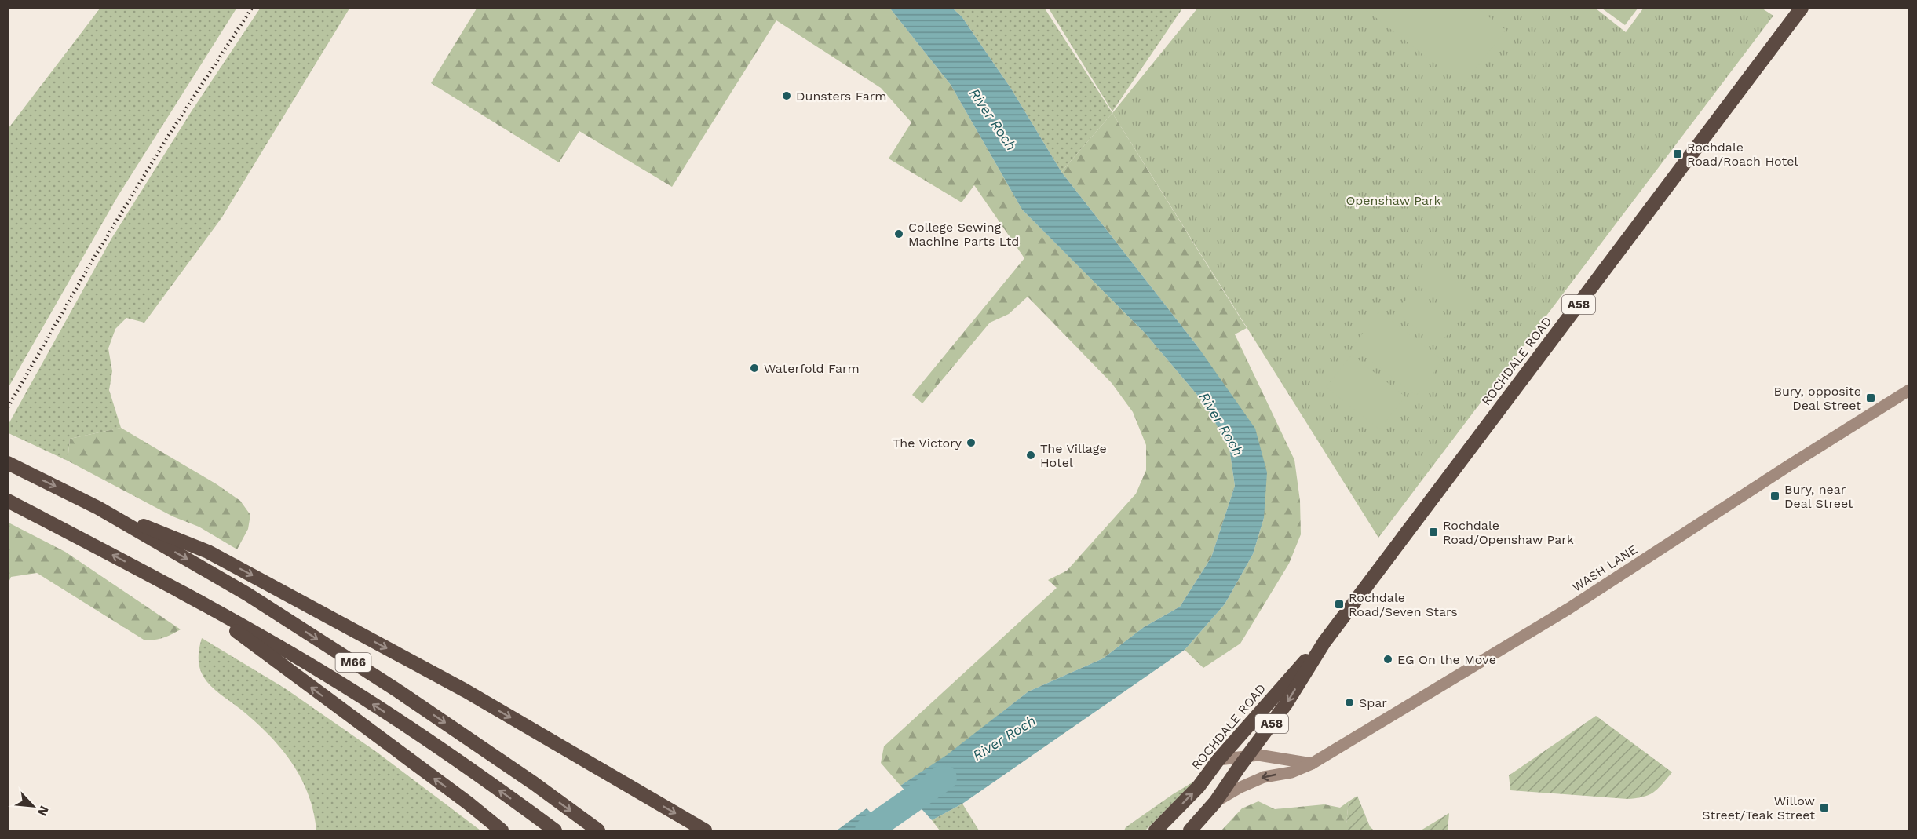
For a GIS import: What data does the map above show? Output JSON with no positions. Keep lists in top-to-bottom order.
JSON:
{
  "streets": {
    "highway": ["A58", "ROCHDALE ROAD", "M66"],
    "main road": ["WASH LANE"]
  },
  "crossings": [
    ["ROCHDALE ROAD", "WASH LANE"]
  ],
  "water": ["River Roch"],
  "parks": ["Openshaw Park"],
  "places": {
    "other": [
      "Dunsters Farm",
      "College Sewing Machine Parts Ltd",
      "Waterfold Farm",
      "The Victory",
      "The Village Hotel",
      "EG On the Move",
      "Spar"
    ],
    "transit": [
      "Rochdale Road/Roach Hotel",
      "Bury, opposite Deal Street",
      "Bury, near Deal Street",
      "Rochdale Road/Openshaw Park",
      "Rochdale Road/Seven Stars",
      "Willow Street/Teak Street"
    ]
  },
  "north": "bottom right"
}
